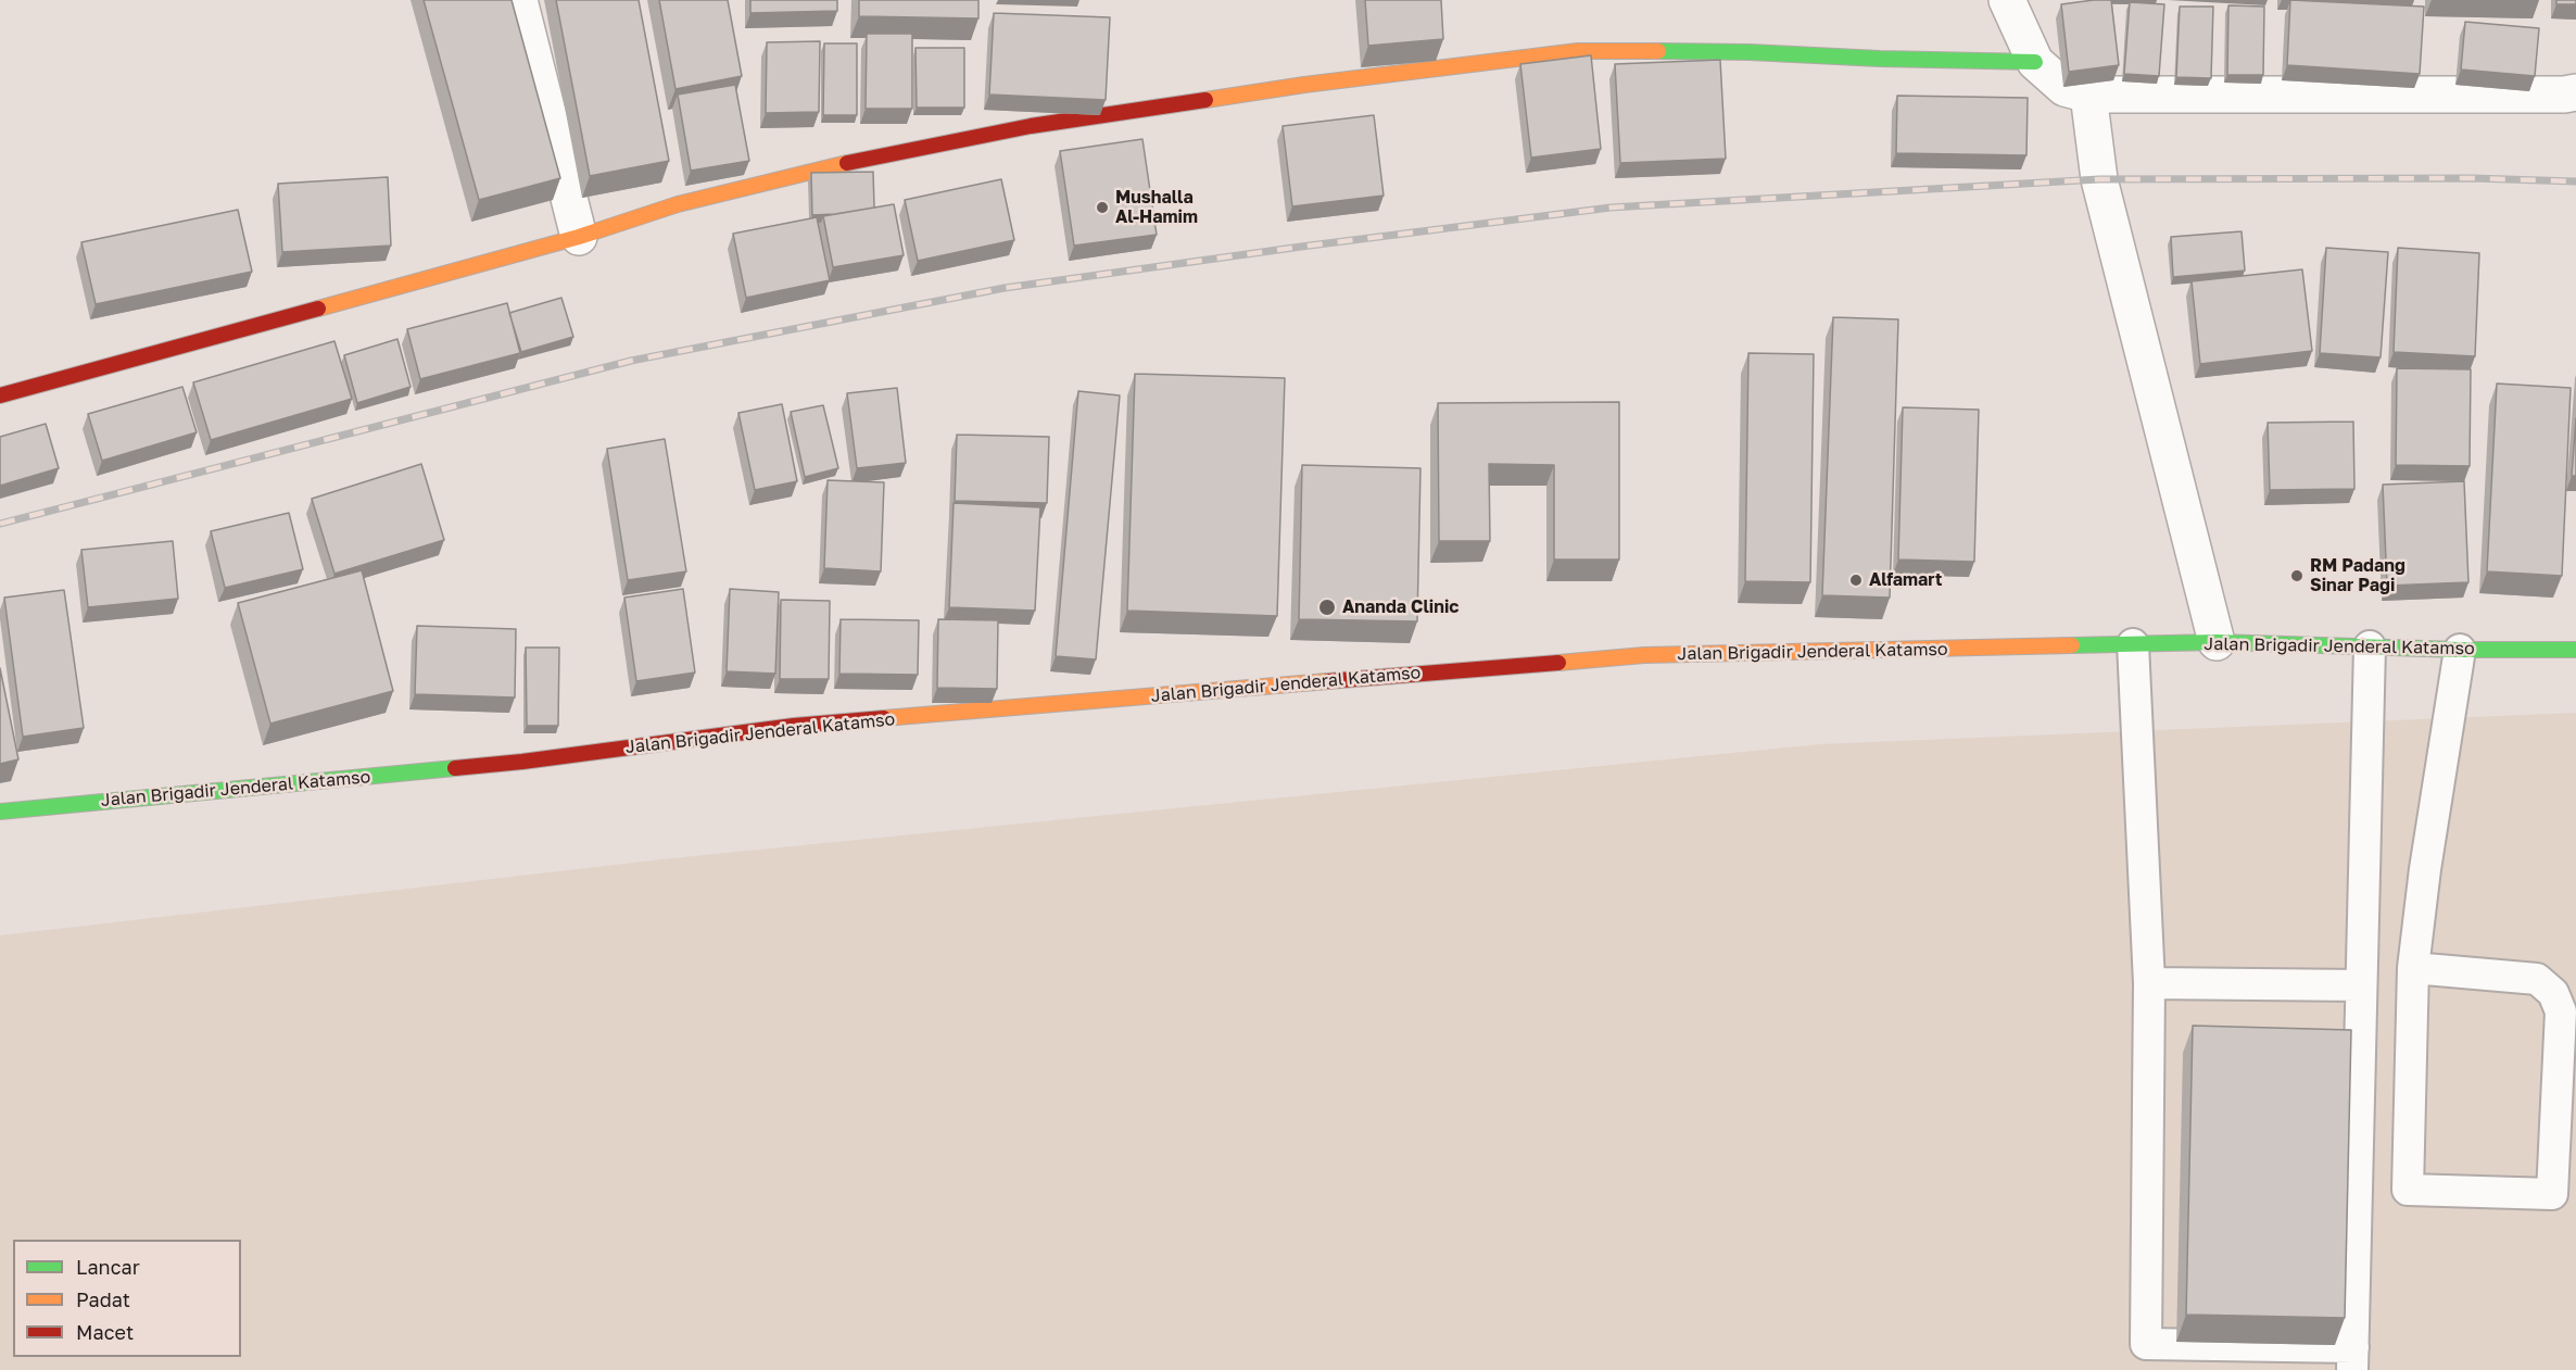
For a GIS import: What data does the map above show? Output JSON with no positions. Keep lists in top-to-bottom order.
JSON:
{
  "streets": {
    "main road": ["Jalan Brigadir Jenderal Katamso"]
  },
  "places": [
    "Mushalla Al-Hamim",
    "RM Padang Sinar Pagi",
    "Alfamart",
    "Ananda Clinic"
  ],
  "legend": ["Lancar", "Padat", "Macet"]
}
